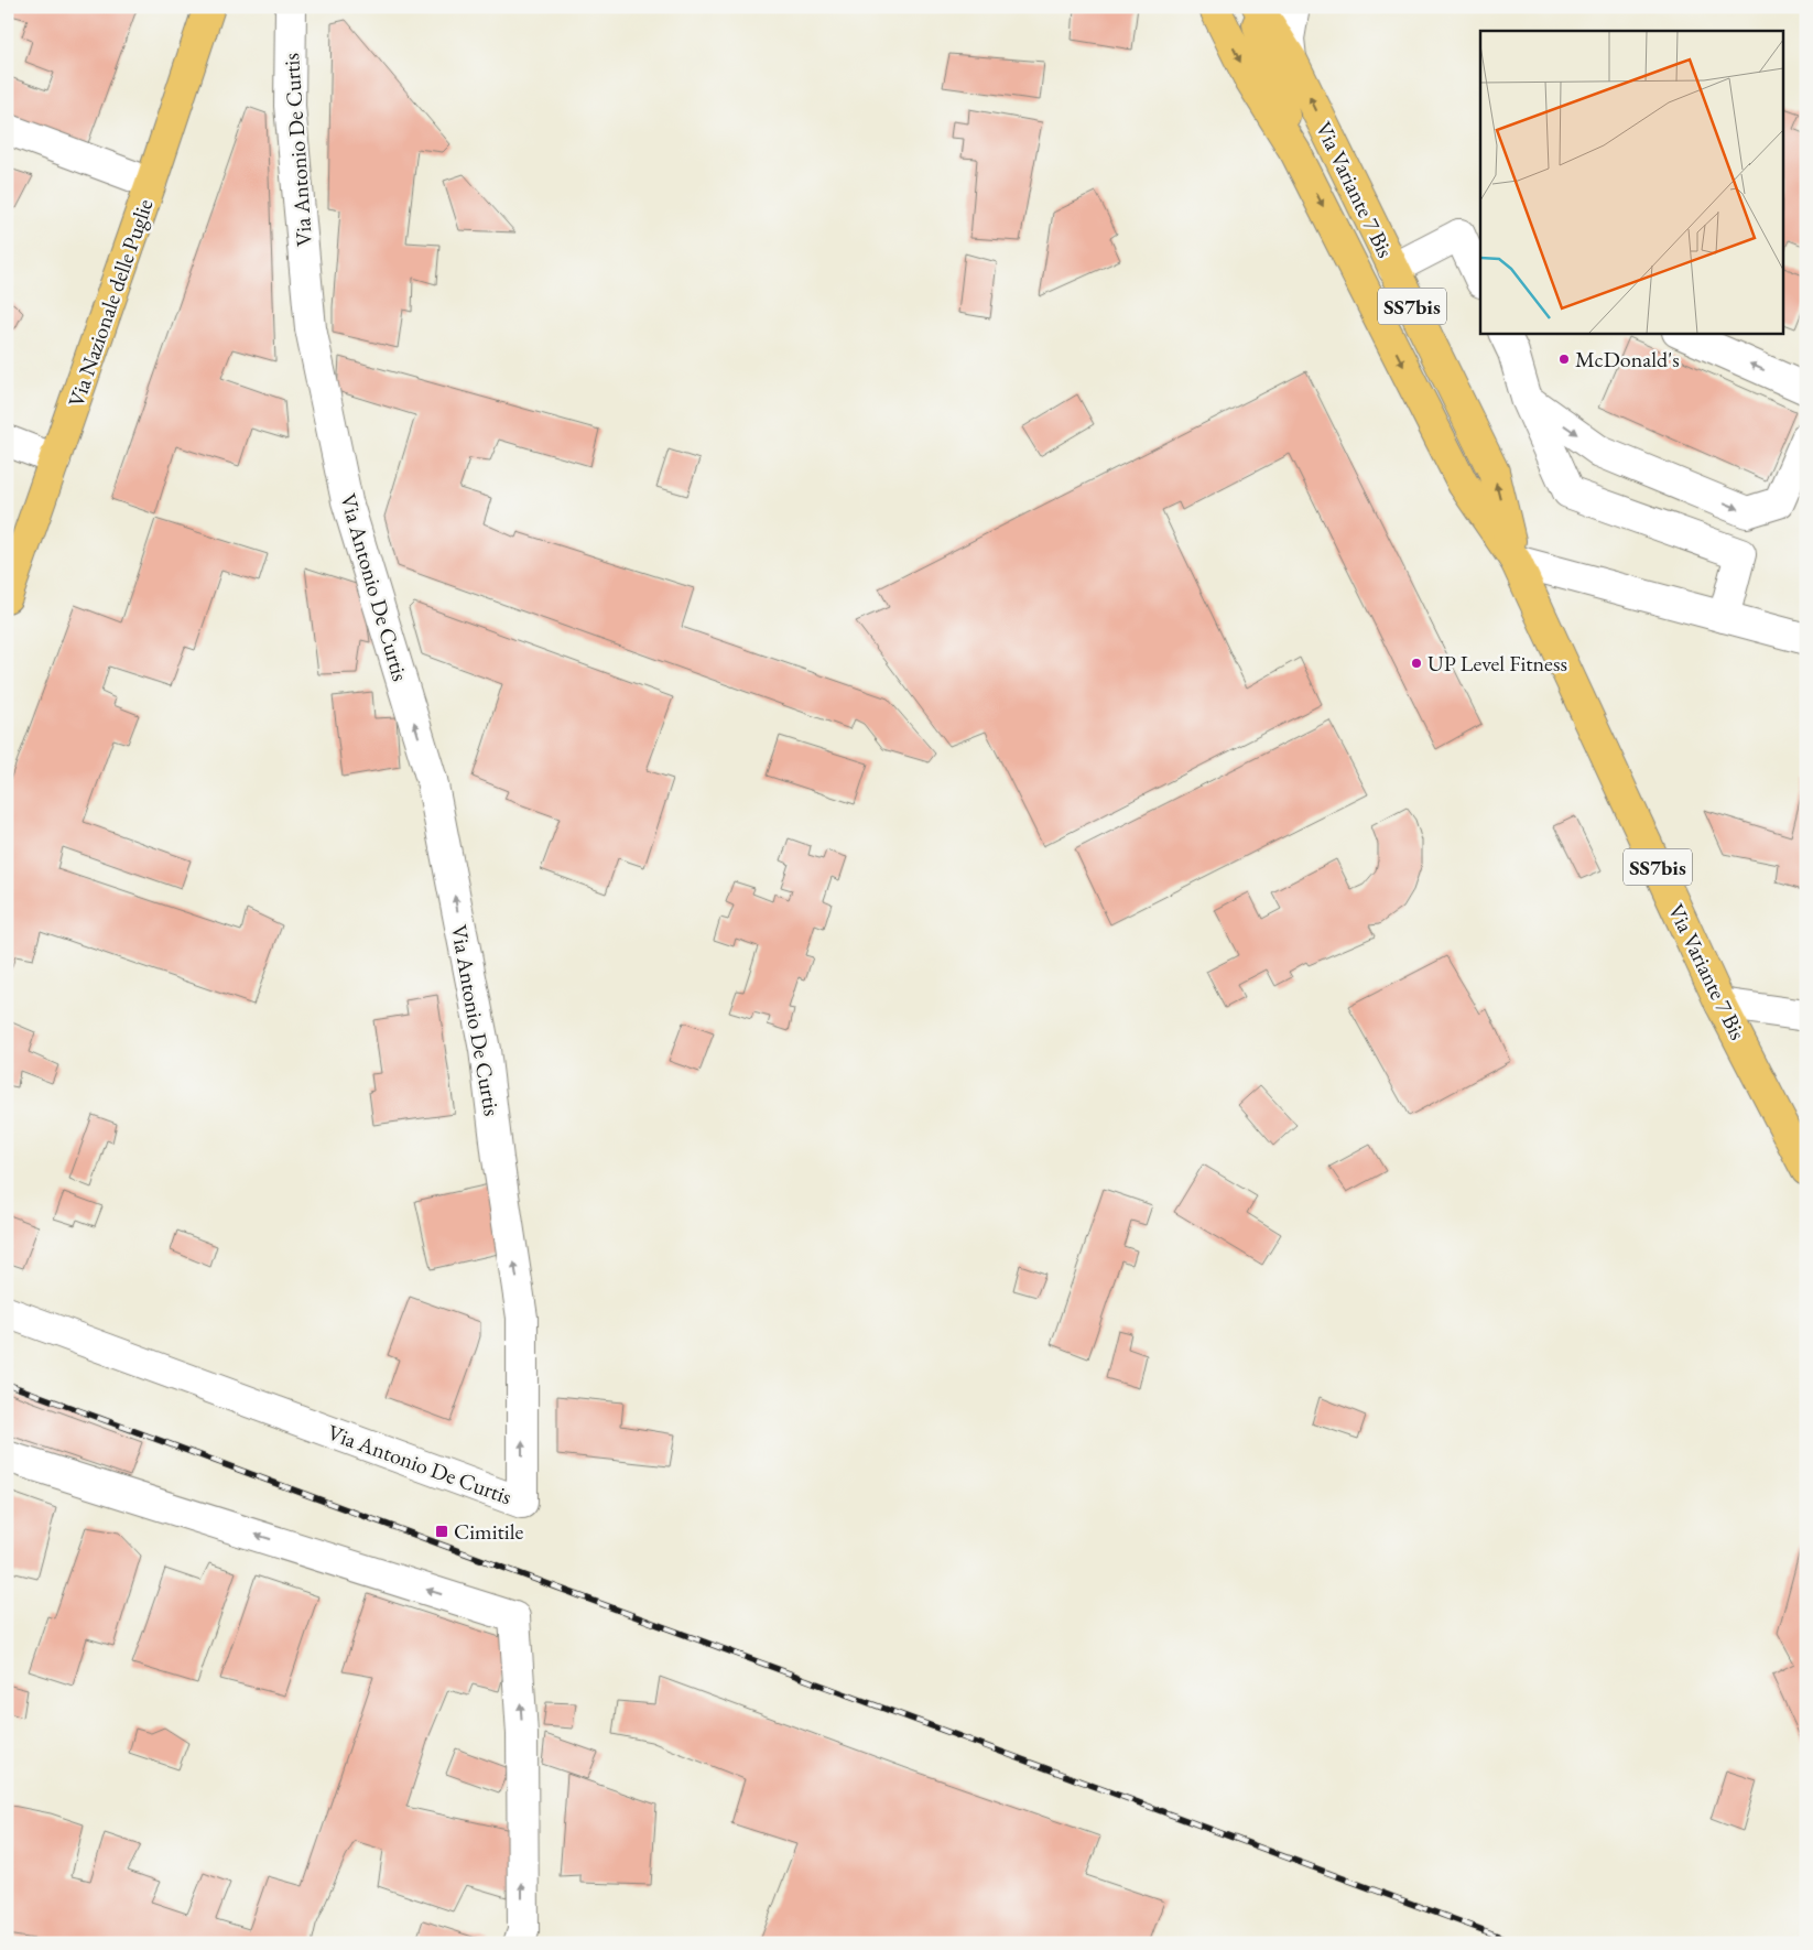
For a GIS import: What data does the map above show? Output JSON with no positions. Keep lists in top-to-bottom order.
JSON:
{
  "streets": {
    "main road": ["Via Variante 7 Bis", "Via Nazionale delle Puglie", "SS7bis"],
    "street": ["Via Antonio De Curtis"]
  },
  "places": {
    "other": ["McDonald's", "UP Level Fitness"],
    "transit": ["Cimitile"]
  }
}
